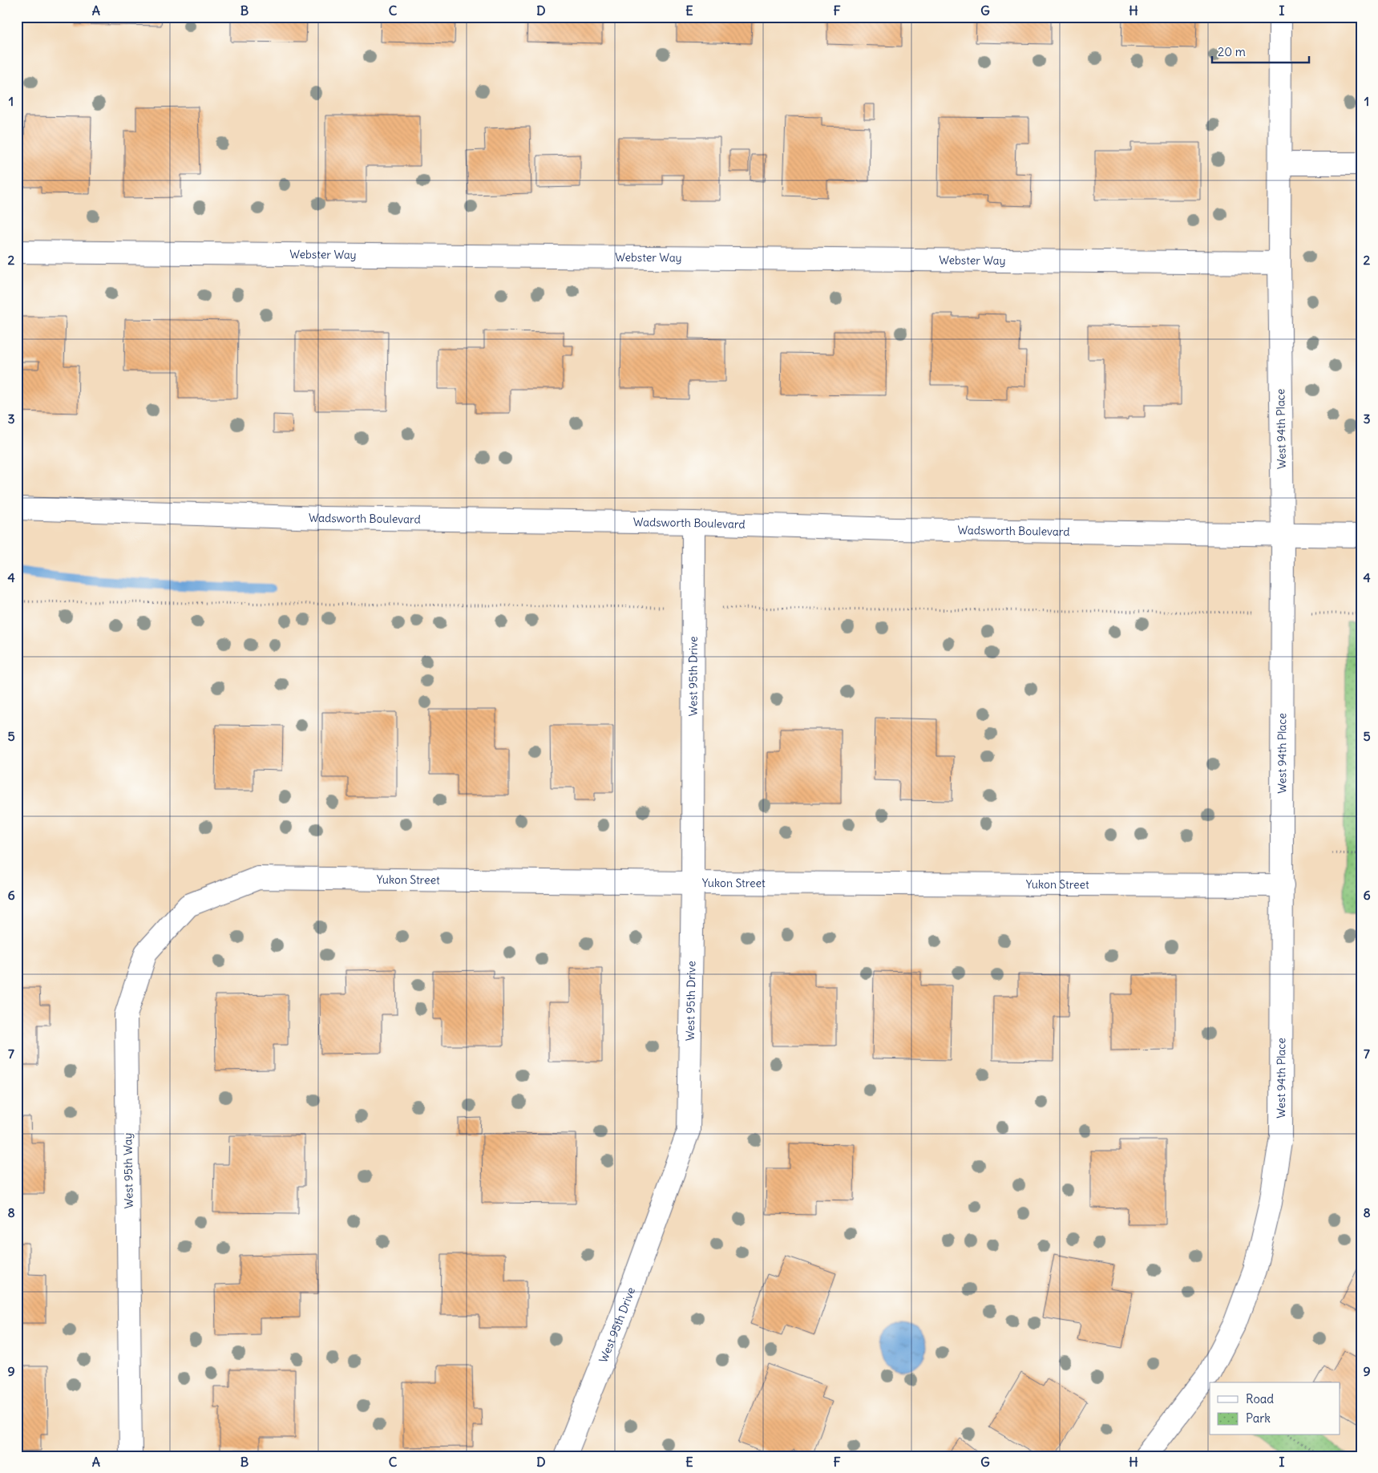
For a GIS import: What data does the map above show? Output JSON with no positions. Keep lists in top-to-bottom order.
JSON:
{
  "streets": {
    "street": [
      "Webster Way",
      "West 94th Place",
      "Wadsworth Boulevard",
      "West 95th Drive",
      "Yukon Street",
      "West 95th Way"
    ]
  },
  "crossings": [
    ["Webster Way", "West 94th Place"],
    ["West 94th Place", "Wadsworth Boulevard"],
    ["West 94th Place", "Yukon Street"],
    ["Wadsworth Boulevard", "West 95th Drive"],
    ["West 95th Drive", "Yukon Street"],
    ["Yukon Street", "West 95th Way"]
  ],
  "legend": ["Road", "Park"],
  "scale_bar": "20 m",
  "grid": {
    "columns": [
      "A",
      "B",
      "C",
      "D",
      "E",
      "F",
      "G",
      "H",
      "I"
    ],
    "rows": [
      "1",
      "2",
      "3",
      "4",
      "5",
      "6",
      "7",
      "8",
      "9"
    ]
  }
}
